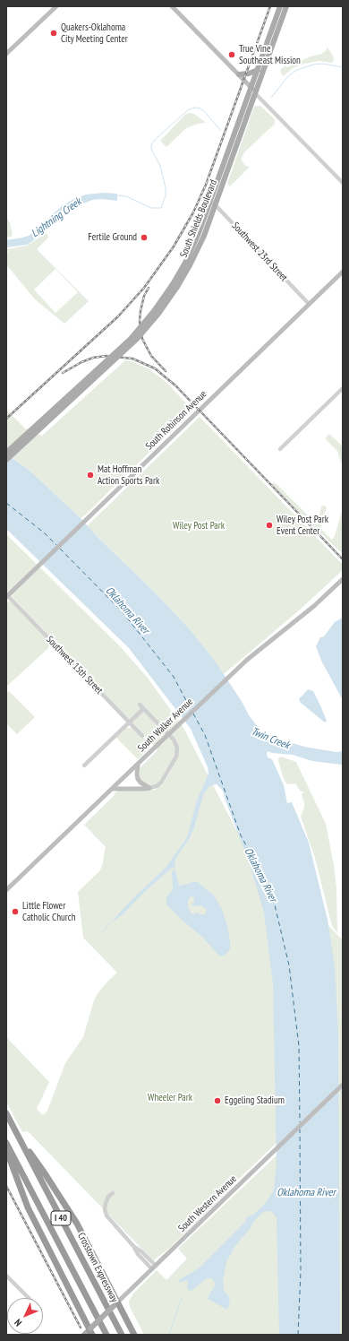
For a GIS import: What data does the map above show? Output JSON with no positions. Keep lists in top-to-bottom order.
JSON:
{
  "streets": {
    "highway": ["I 40", "Crosstown Expressway"],
    "main road": [
      "South Shields Boulevard",
      "South Robinson Avenue",
      "South Walker Avenue",
      "South Western Avenue"
    ],
    "street": ["Southwest 23rd Street", "Southwest 15th Street"]
  },
  "crossings": [
    ["South Shields Boulevard", "Southwest 23rd Street"],
    ["Southwest 23rd Street", "South Robinson Avenue"],
    ["South Robinson Avenue", "Southwest 15th Street"]
  ],
  "water": ["Lightning Creek", "Oklahoma River", "Twin Creek"],
  "parks": ["Wiley Post Park", "Wheeler Park"],
  "places": [
    "Quakers-Oklahoma City Meeting Center",
    "True Vine Southeast Mission",
    "Fertile Ground",
    "Mat Hoffman Action Sports Park",
    "Wiley Post Park Event Center",
    "Little Flower Catholic Church",
    "Eggeling Stadium"
  ],
  "north": "bottom left"
}
